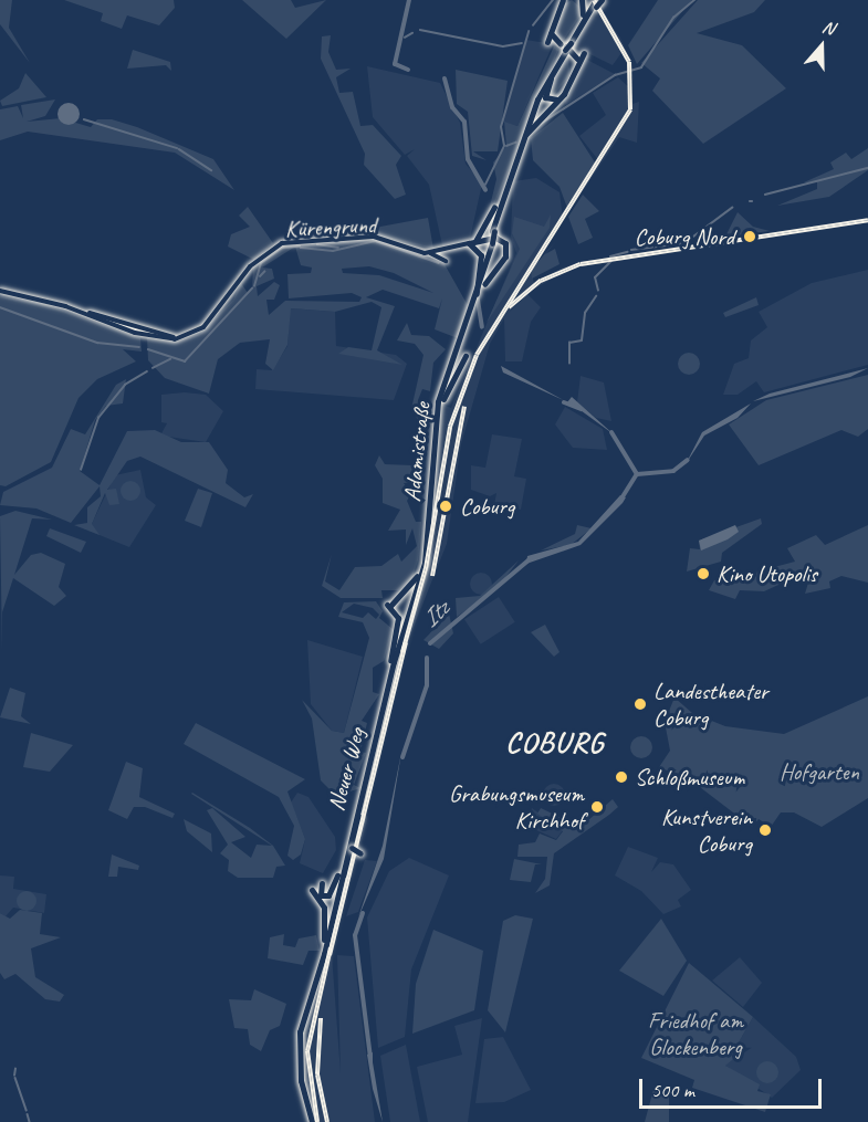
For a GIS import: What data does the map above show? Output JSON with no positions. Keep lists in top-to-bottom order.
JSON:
{
  "streets": {
    "highway": ["Adamistraße", "Neuer Weg"],
    "main road": ["Kürengrund"]
  },
  "crossings": [
    ["Adamistraße", "Neuer Weg"]
  ],
  "districts": ["COBURG"],
  "water": ["Itz"],
  "parks": ["Hofgarten", "Friedhof am Glockenberg"],
  "places": [
    "Coburg Nord",
    "Coburg",
    "Kino Utopolis",
    "Landestheater Coburg",
    "Schloßmuseum",
    "Grabungsmuseum Kirchhof",
    "Kunstverein Coburg"
  ],
  "scale_bar": "500 m",
  "north": "top"
}
